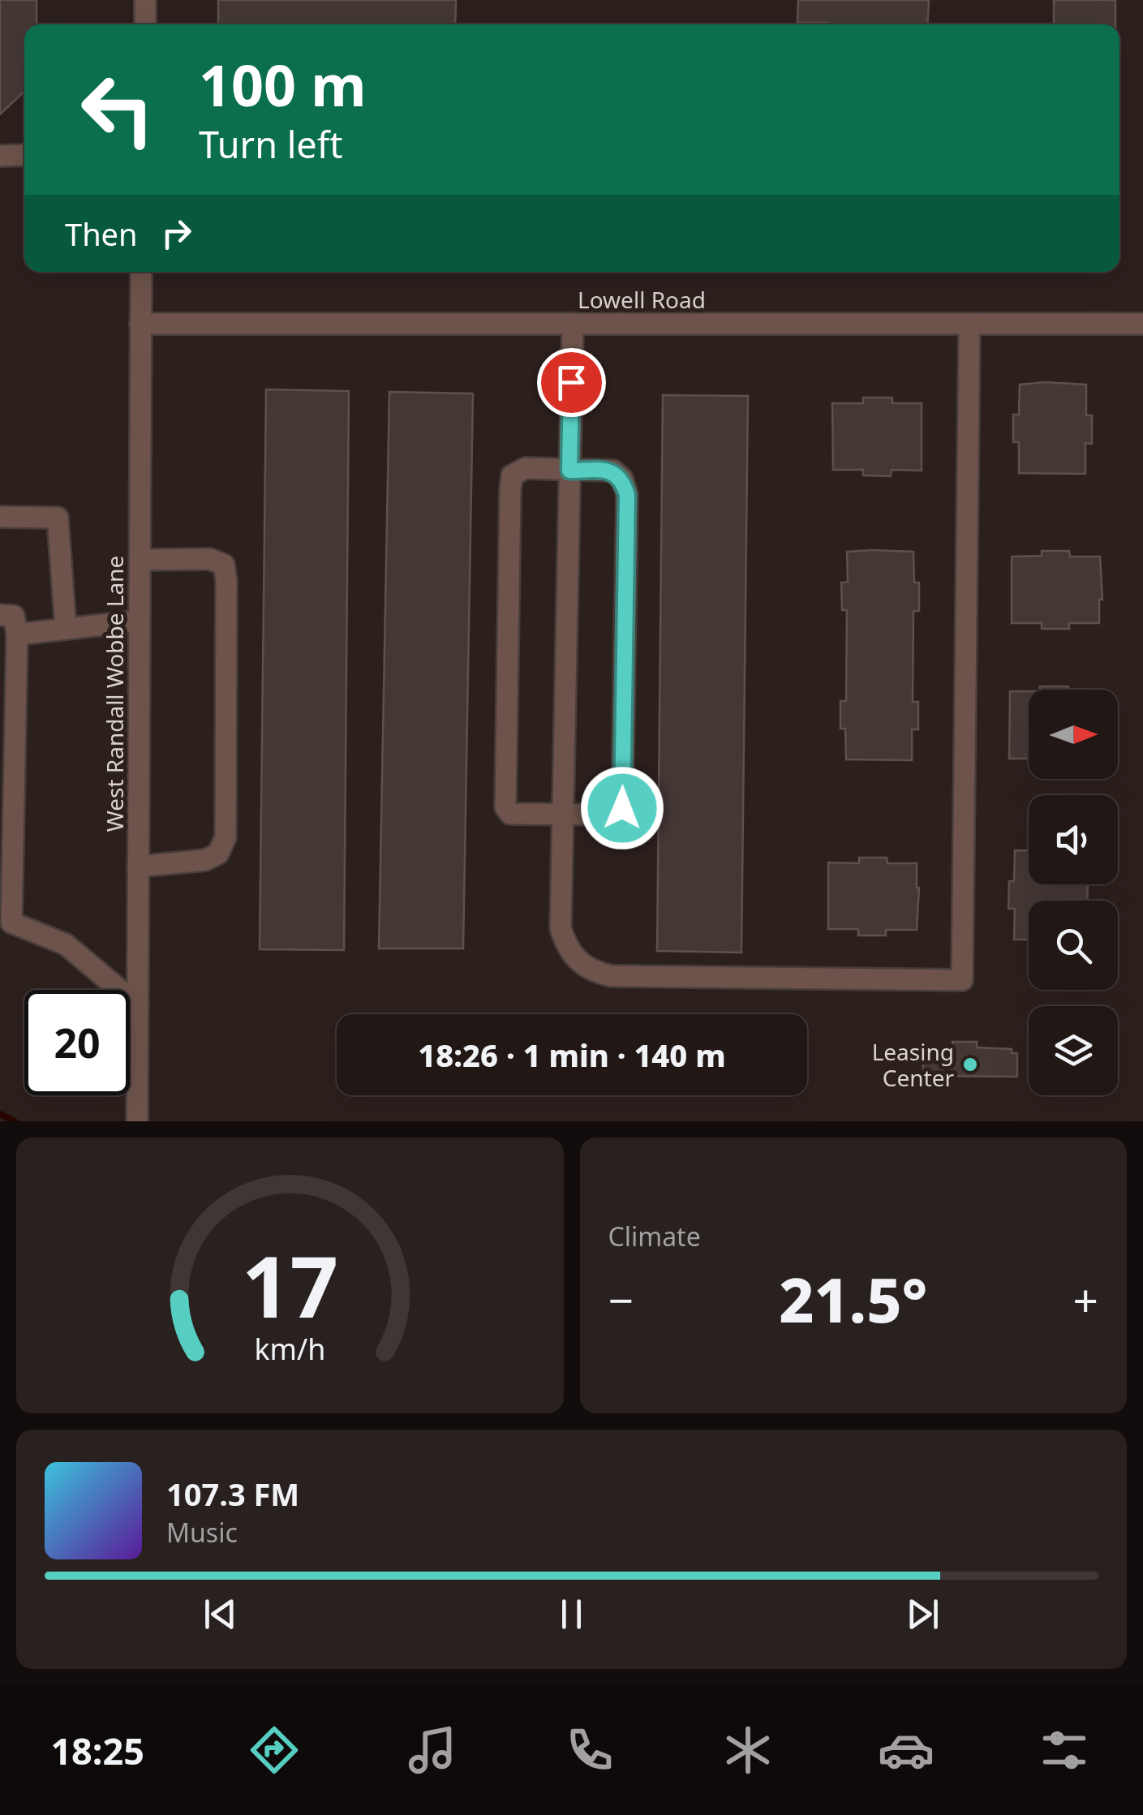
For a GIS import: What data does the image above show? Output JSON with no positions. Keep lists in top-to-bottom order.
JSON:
{
  "streets": {
    "street": ["Lowell Road", "West Randall Wobbe Lane"]
  },
  "crossings": [
    ["Lowell Road", "West Randall Wobbe Lane"]
  ],
  "places": ["Leasing Center"],
  "north": "right",
  "page": {
    "turn": ["100 m", "Turn left"],
    "then": "Then",
    "limit": "20",
    "trip": "18:26 · 1 min · 140 m",
    "tile": "Climate",
    "heat": ["−", "21.5°", "+"],
    "song": ["107.3 FM", "Music"],
    "tabs": "18:25",
    "gauge": ["17", "km/h"]
  }
}
